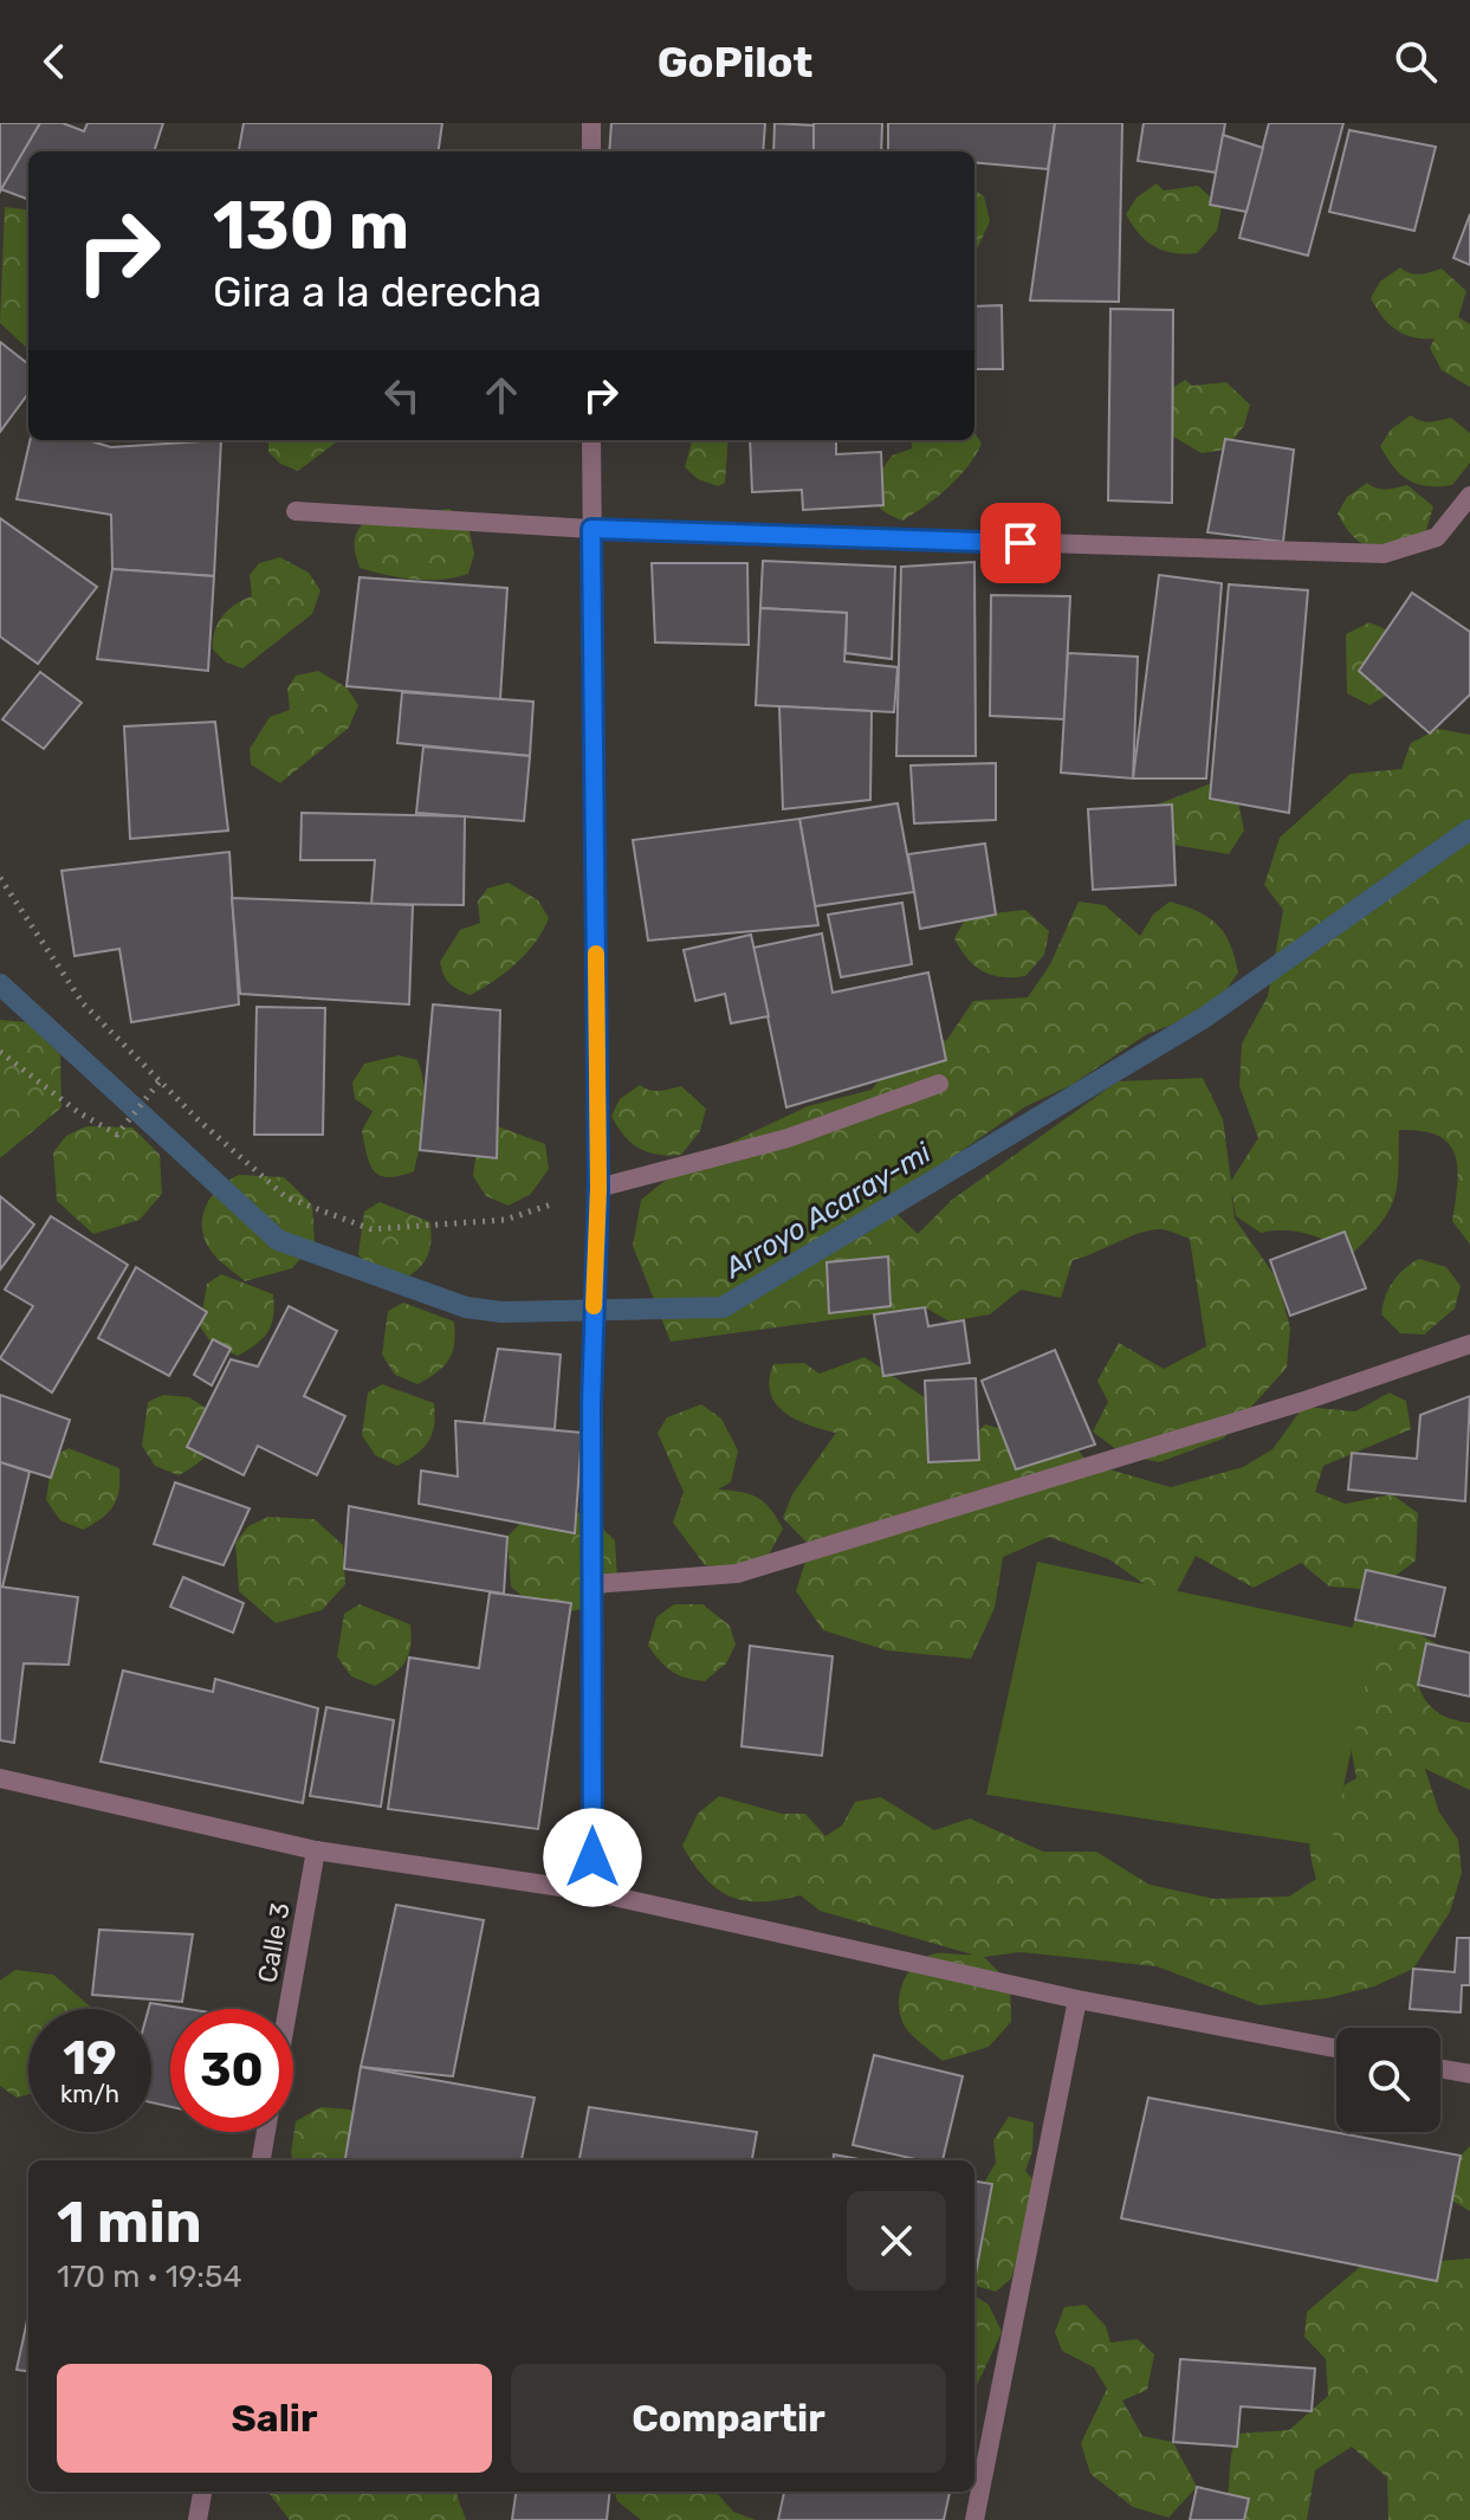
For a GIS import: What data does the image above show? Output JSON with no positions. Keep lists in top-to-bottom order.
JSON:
{
  "streets": {
    "street": ["Calle 3"]
  },
  "water": ["Arroyo Acaray-mi"],
  "page": {
    "header": "GoPilot",
    "turn": ["130 m", "Gira a la derecha"],
    "speed": "19 km/h",
    "limit": "30",
    "heading": ["1 min", "170 m · 19:54"],
    "buttons": ["Salir", "Compartir"]
  }
}
